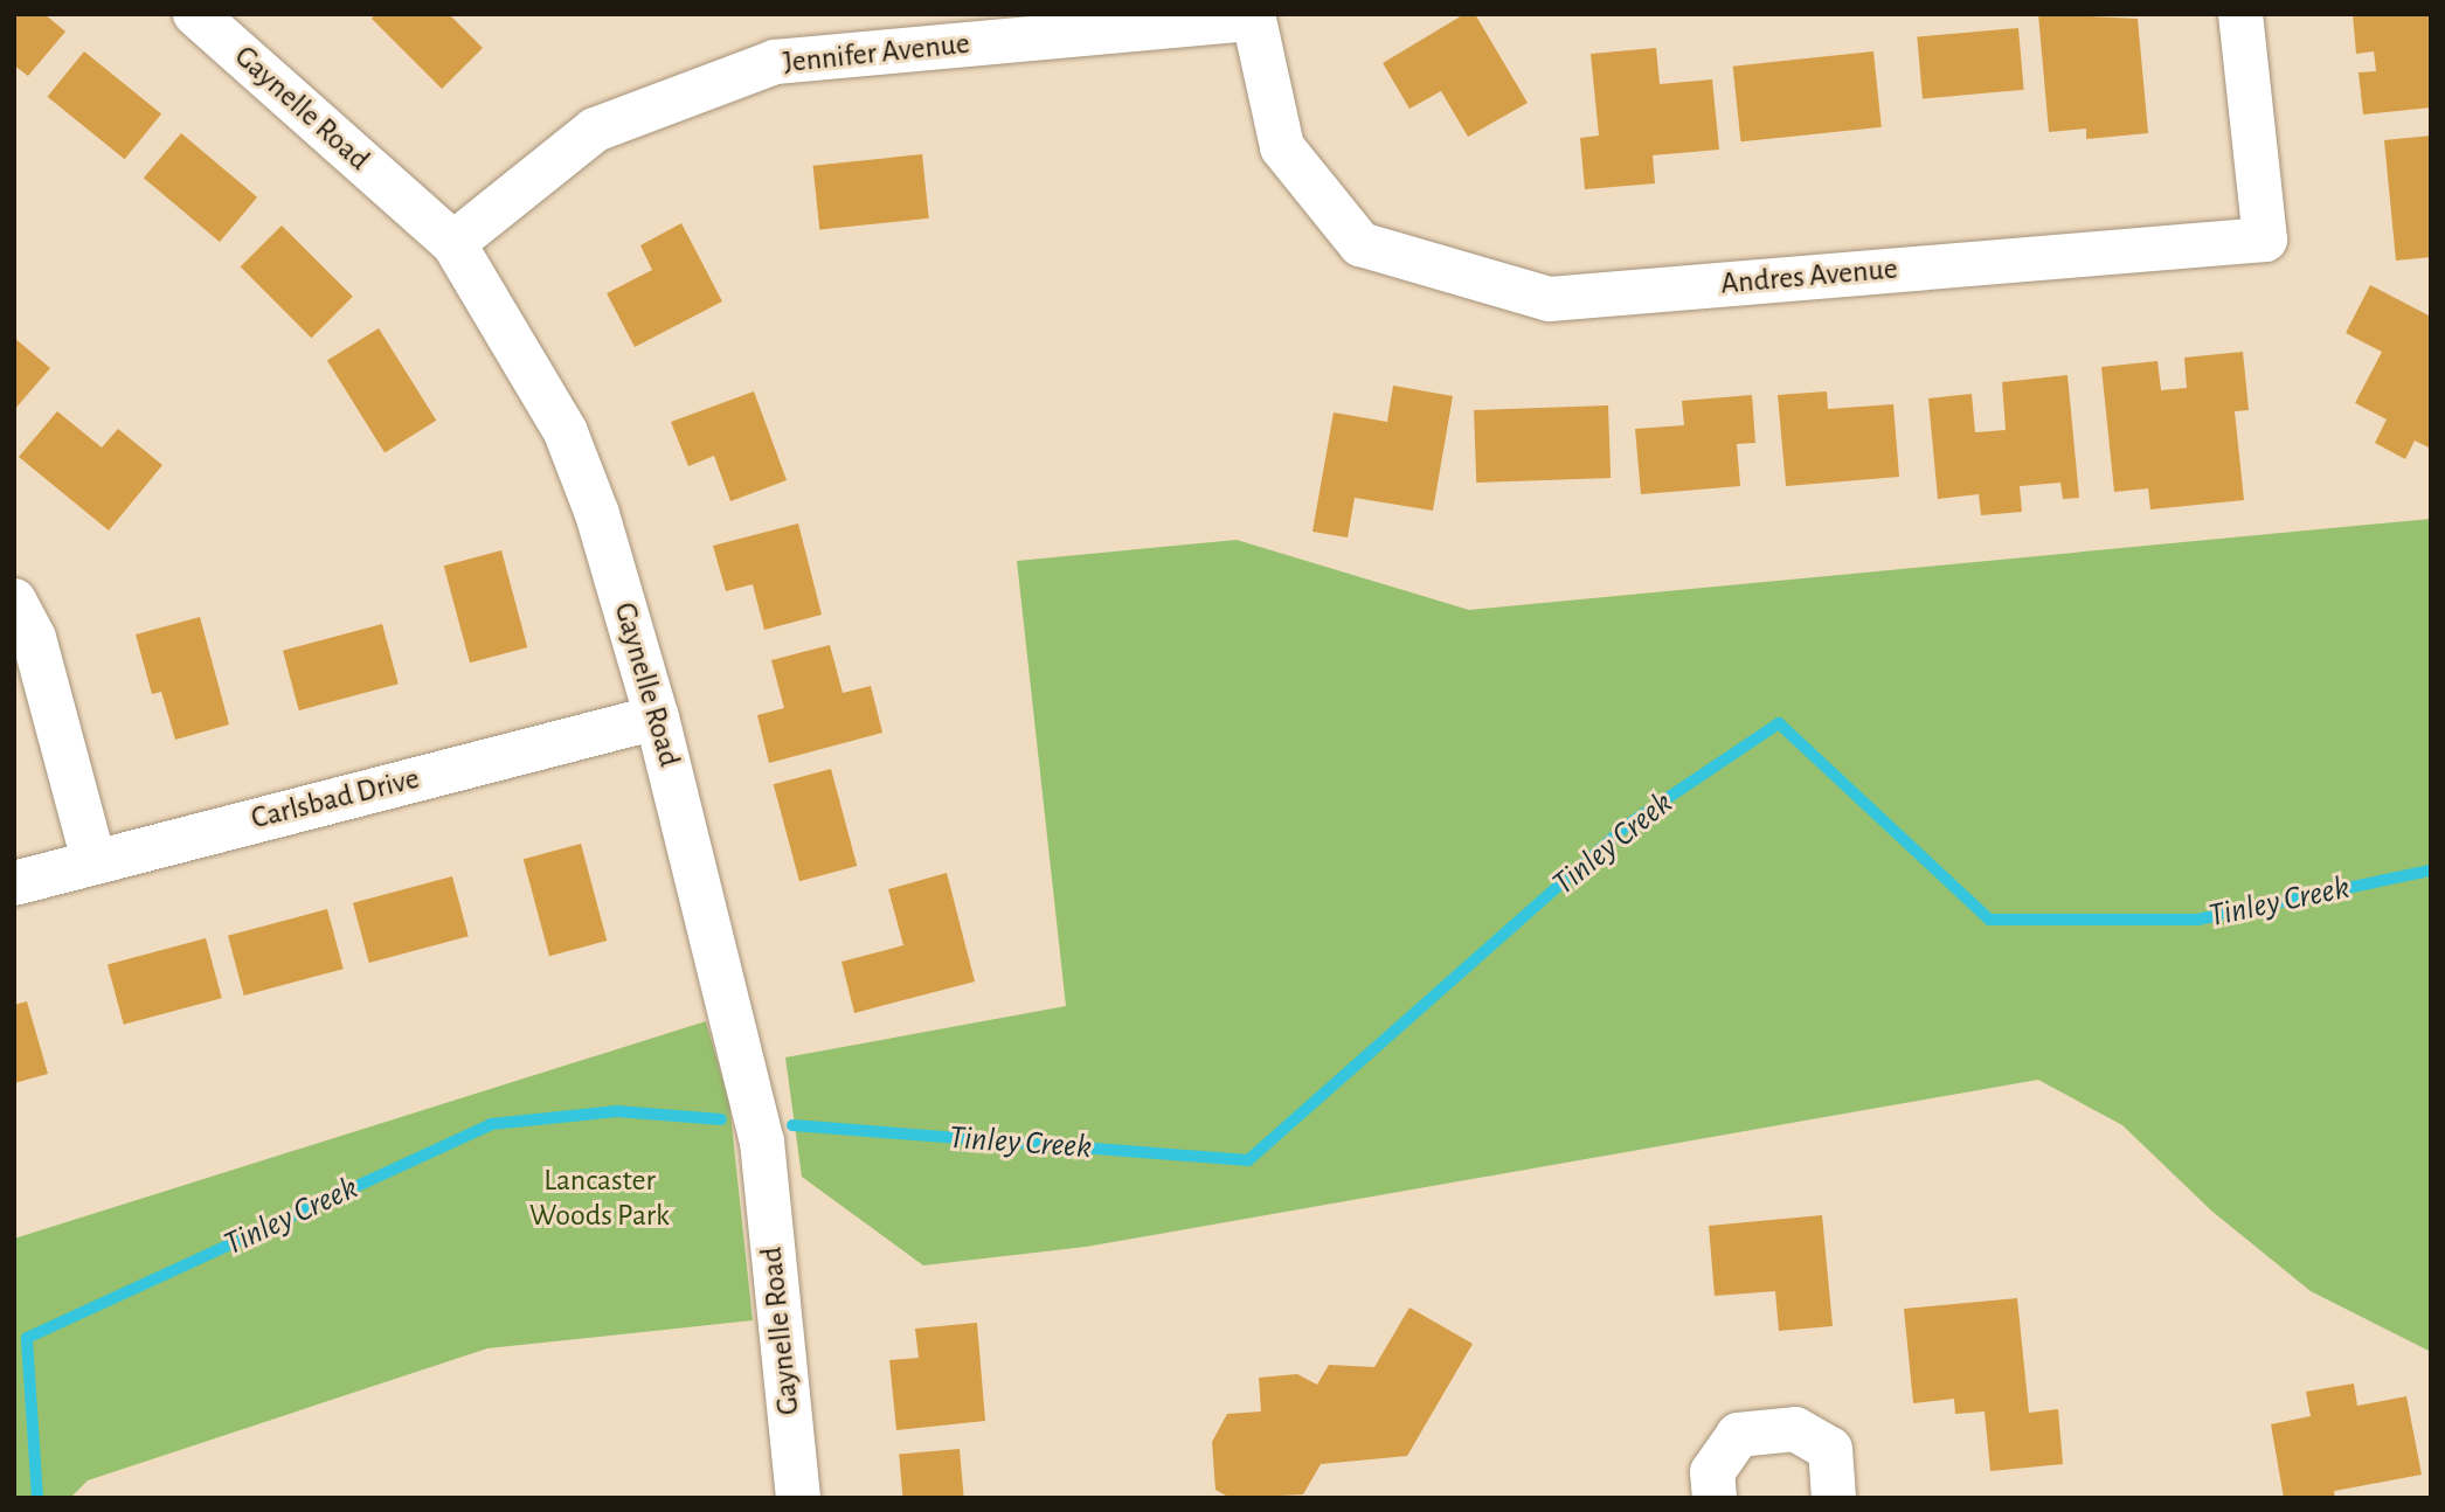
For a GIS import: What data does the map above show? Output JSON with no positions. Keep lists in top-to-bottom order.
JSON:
{
  "streets": {
    "street": [
      "Jennifer Avenue",
      "Gaynelle Road",
      "Andres Avenue",
      "Carlsbad Drive"
    ]
  },
  "crossings": [
    ["Jennifer Avenue", "Gaynelle Road"],
    ["Jennifer Avenue", "Andres Avenue"],
    ["Gaynelle Road", "Carlsbad Drive"]
  ],
  "water": ["Tinley Creek"],
  "parks": ["Lancaster Woods Park"]
}
